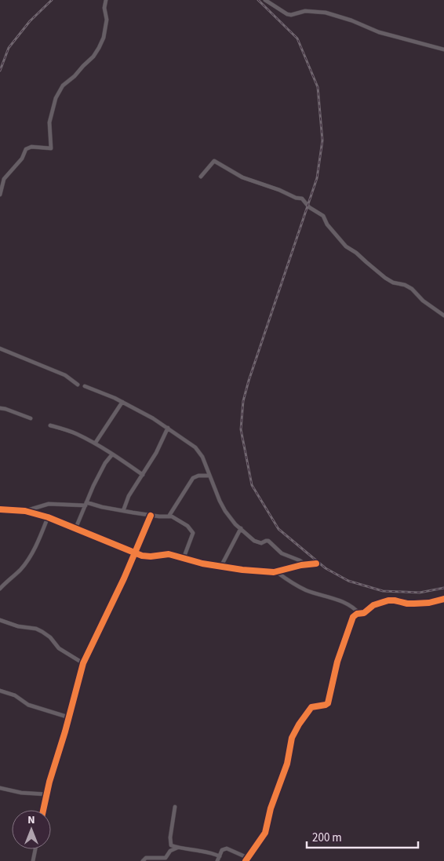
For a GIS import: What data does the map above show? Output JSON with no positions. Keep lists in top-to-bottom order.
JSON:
{
  "scale_bar": "200 m",
  "north": "top"
}
